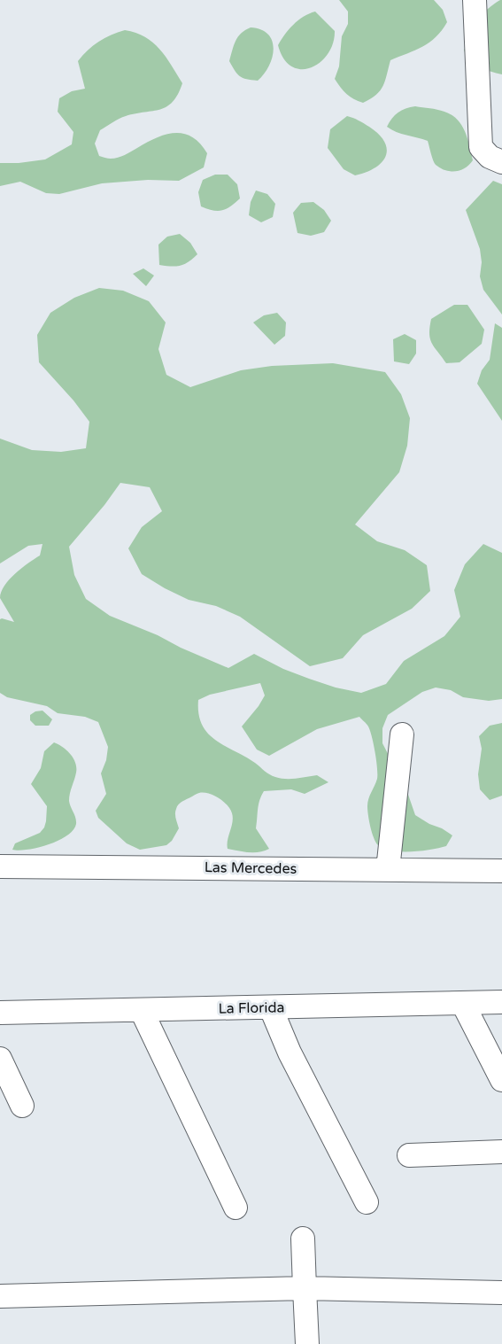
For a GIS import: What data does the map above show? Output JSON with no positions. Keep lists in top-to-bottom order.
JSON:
{
  "streets": {
    "street": ["Las Mercedes", "La Florida"]
  }
}
